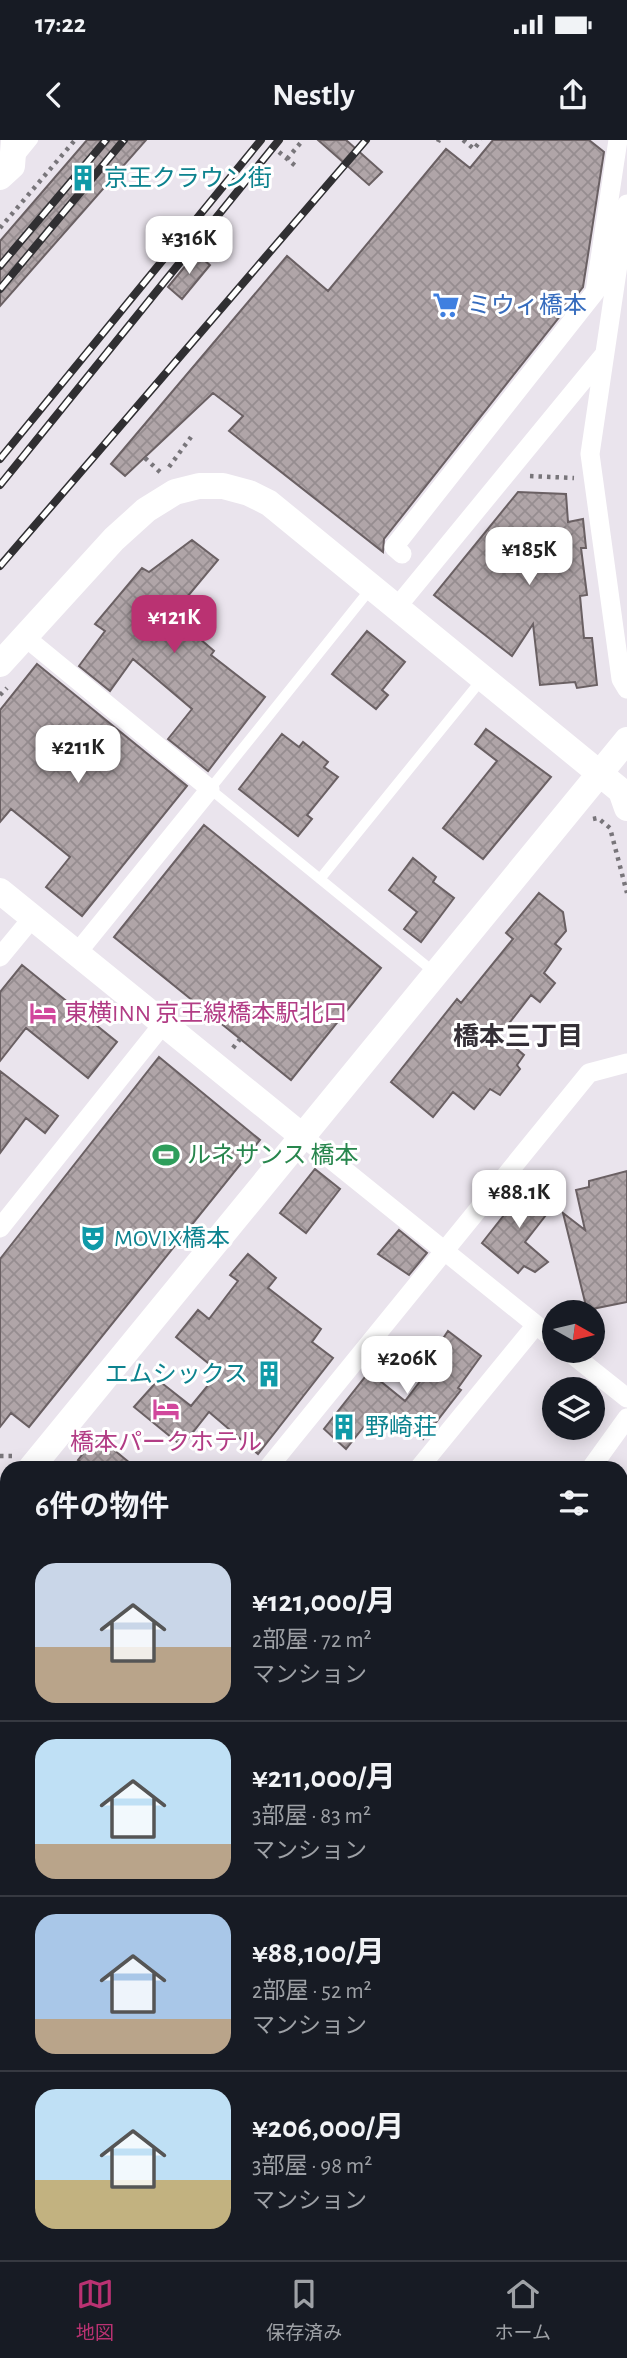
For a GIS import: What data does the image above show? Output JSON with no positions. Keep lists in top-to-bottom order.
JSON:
{
  "districts": ["橋本三丁目"],
  "places": {
    "building": ["京王クラウン街", "エムシックス", "野崎荘"],
    "supermarket": ["ミウィ橋本"],
    "hotel": ["東横INN 京王線橋本駅北口", "橋本パークホテル"],
    "sports": ["ルネサンス 橋本"],
    "theatre": ["MOVIX橋本"]
  },
  "north": "right",
  "page": {
    "status": "17:22",
    "header": "Nestly",
    "price": [
      "¥316K",
      "¥185K",
      "¥121K",
      "¥211K",
      "¥88.1K",
      "¥206K"
    ],
    "heading": "6件の物件",
    "list": [
      {
        "name": "¥121,000/月",
        "note": "2部屋 · 72 m² · マンション"
      },
      {
        "name": "¥211,000/月",
        "note": "3部屋 · 83 m² · マンション"
      },
      {
        "name": "¥88,100/月",
        "note": "2部屋 · 52 m² · マンション"
      },
      {
        "name": "¥206,000/月",
        "note": "3部屋 · 98 m² · マンション"
      }
    ],
    "tabs": ["地図", "保存済み", "ホーム"]
  }
}
